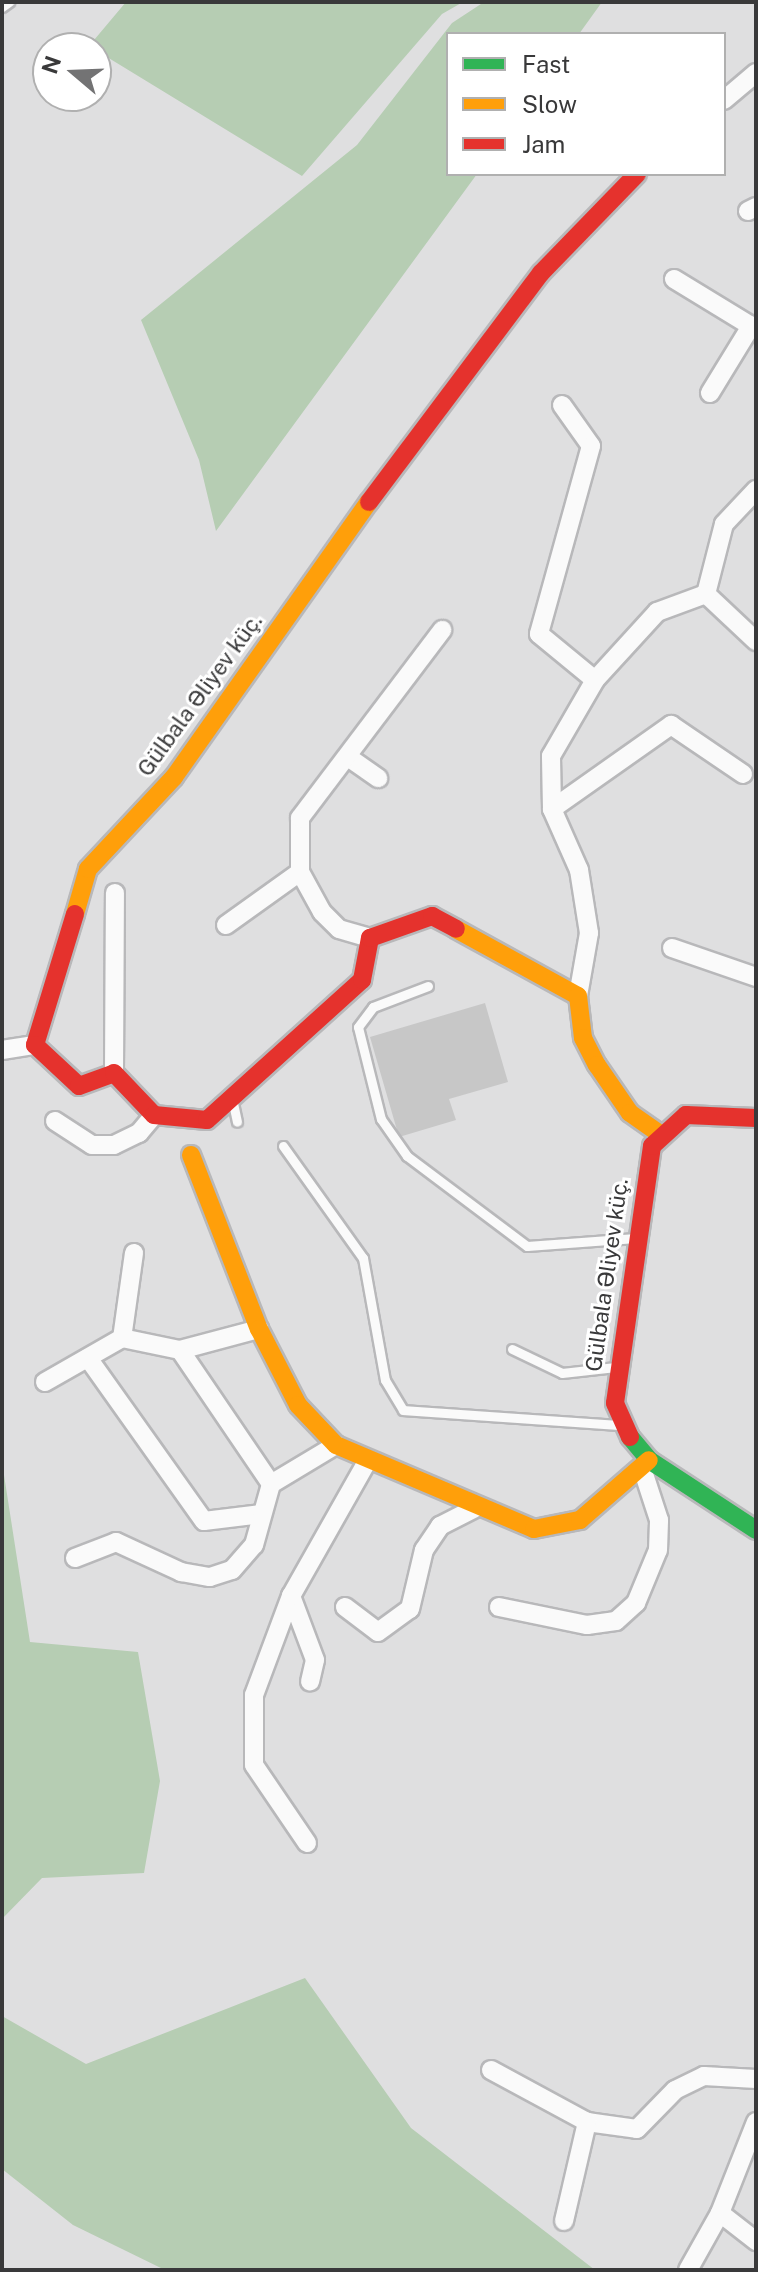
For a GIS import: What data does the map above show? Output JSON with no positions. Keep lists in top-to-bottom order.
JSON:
{
  "streets": {
    "street": ["Gülbala Əliyev küç."]
  },
  "legend": ["Fast", "Slow", "Jam"],
  "north": "left"
}
